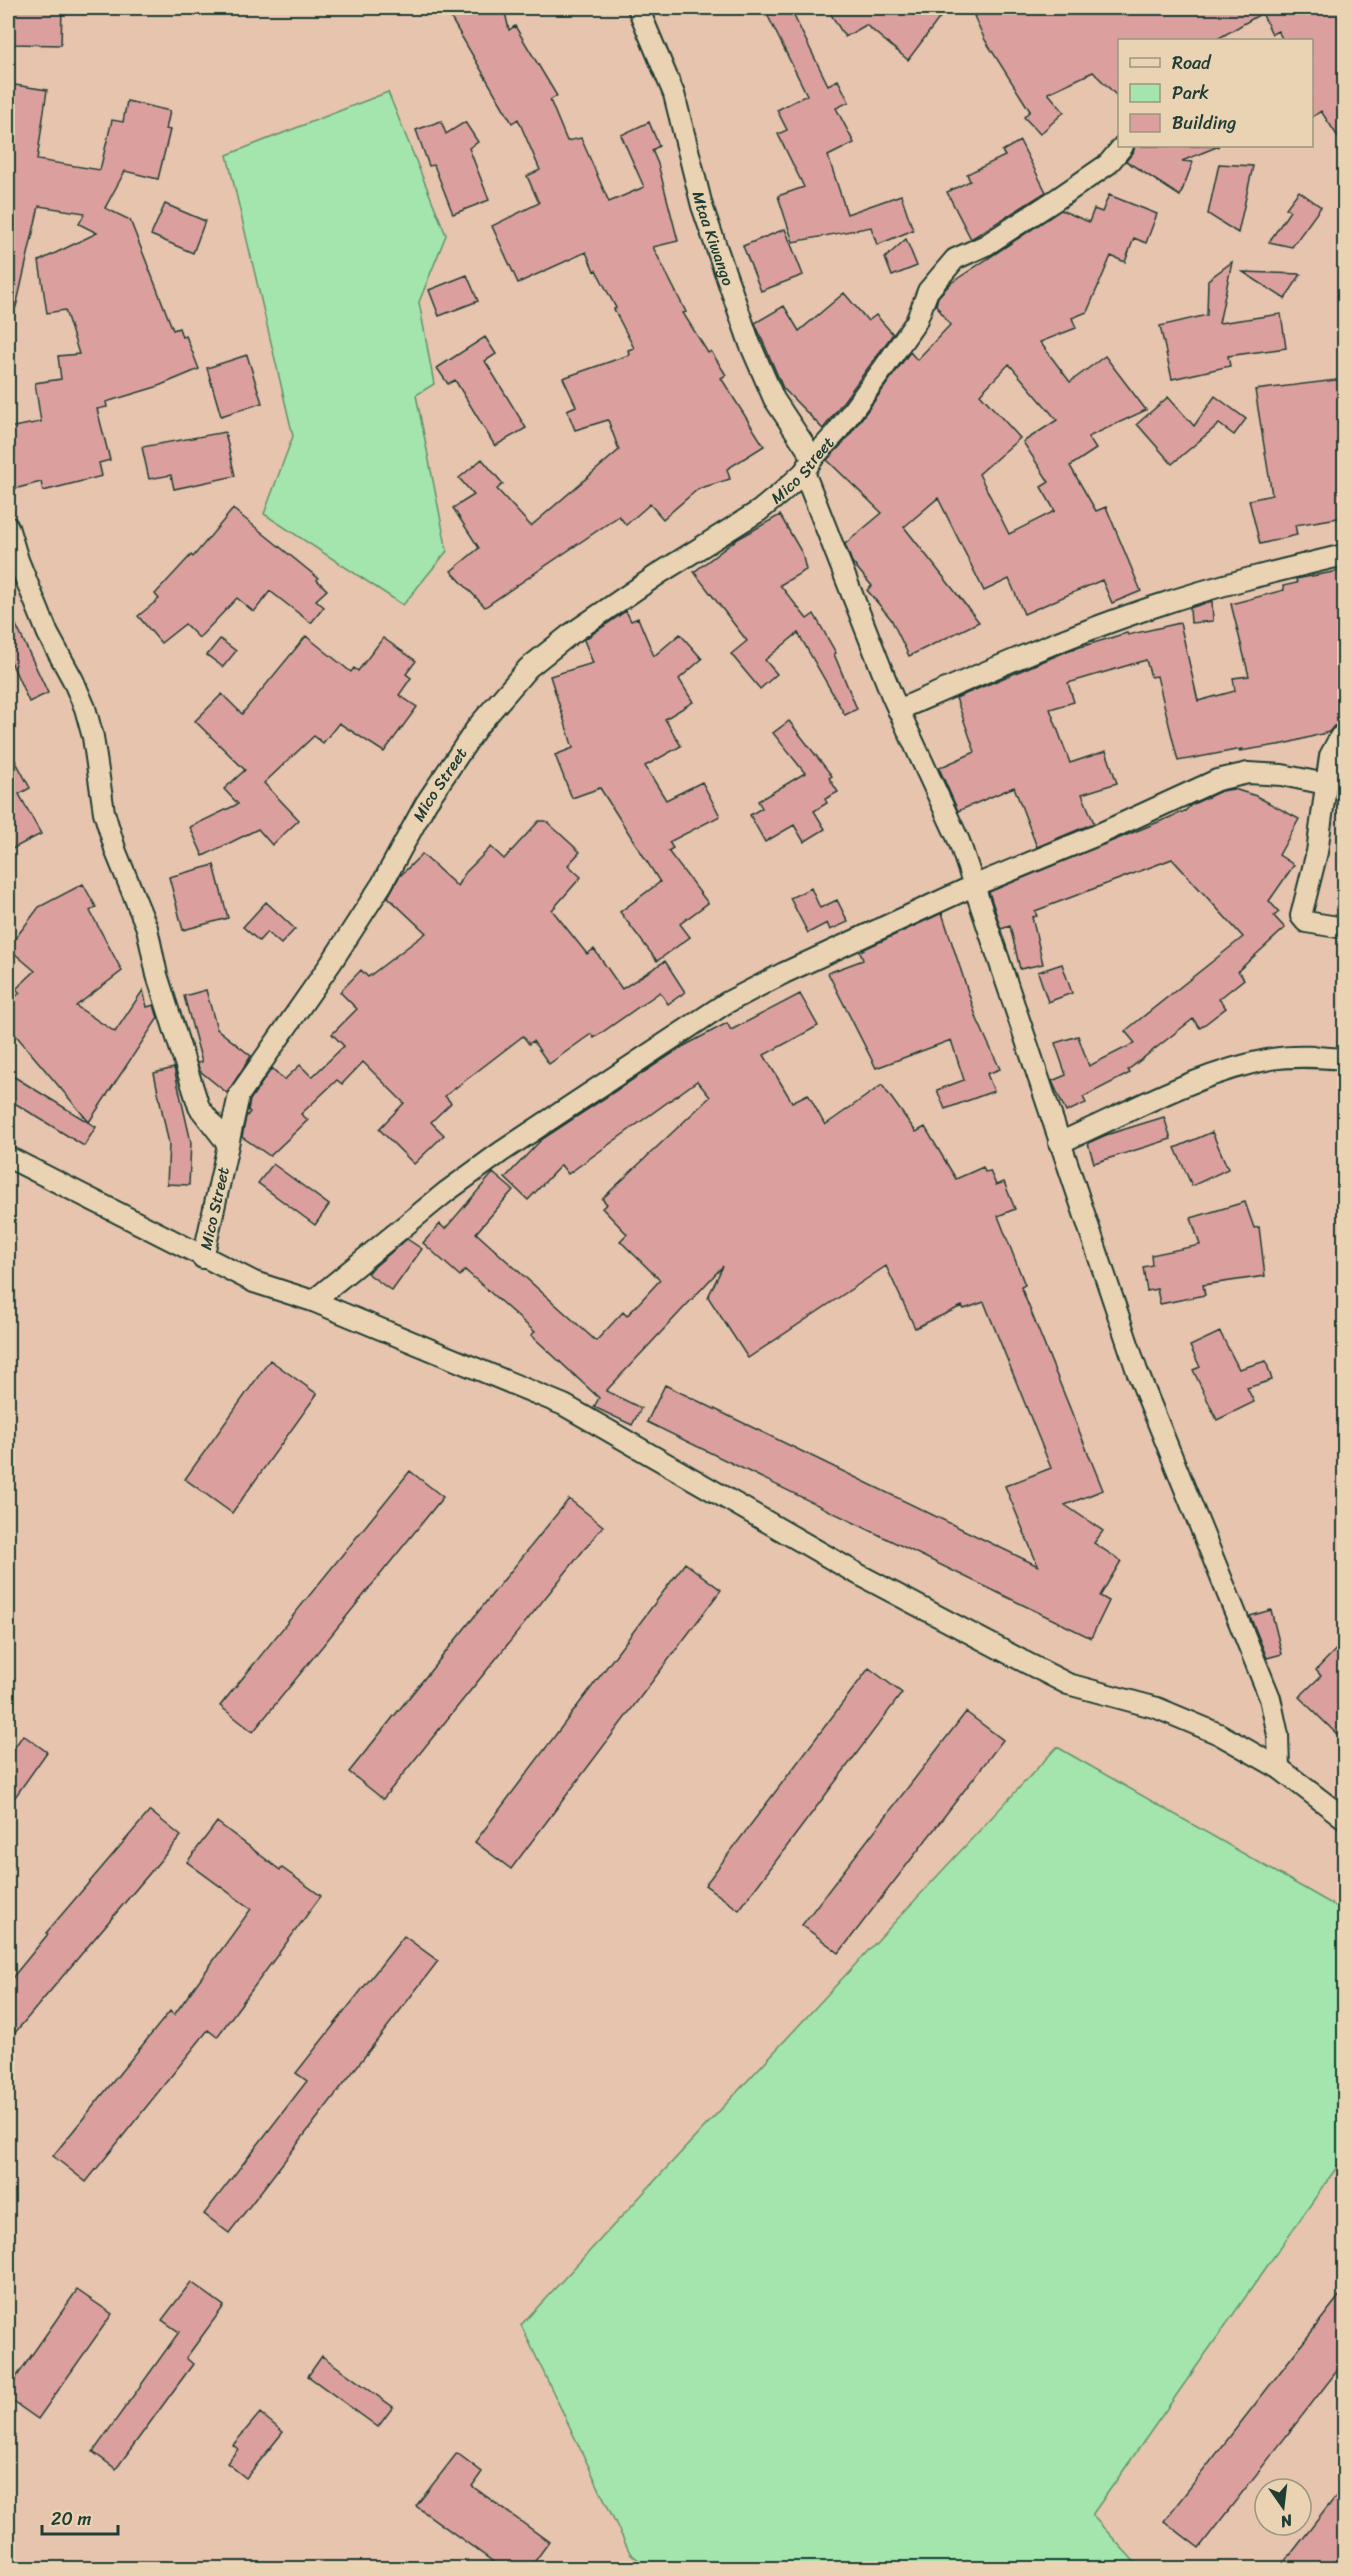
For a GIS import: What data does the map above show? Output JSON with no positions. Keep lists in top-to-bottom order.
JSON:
{
  "streets": {
    "street": ["Mtaa Kiwango", "Mico Street"]
  },
  "crossings": [
    ["Mtaa Kiwango", "Mico Street"]
  ],
  "legend": ["Road", "Park", "Building"],
  "scale_bar": "20 m",
  "north": "bottom"
}
